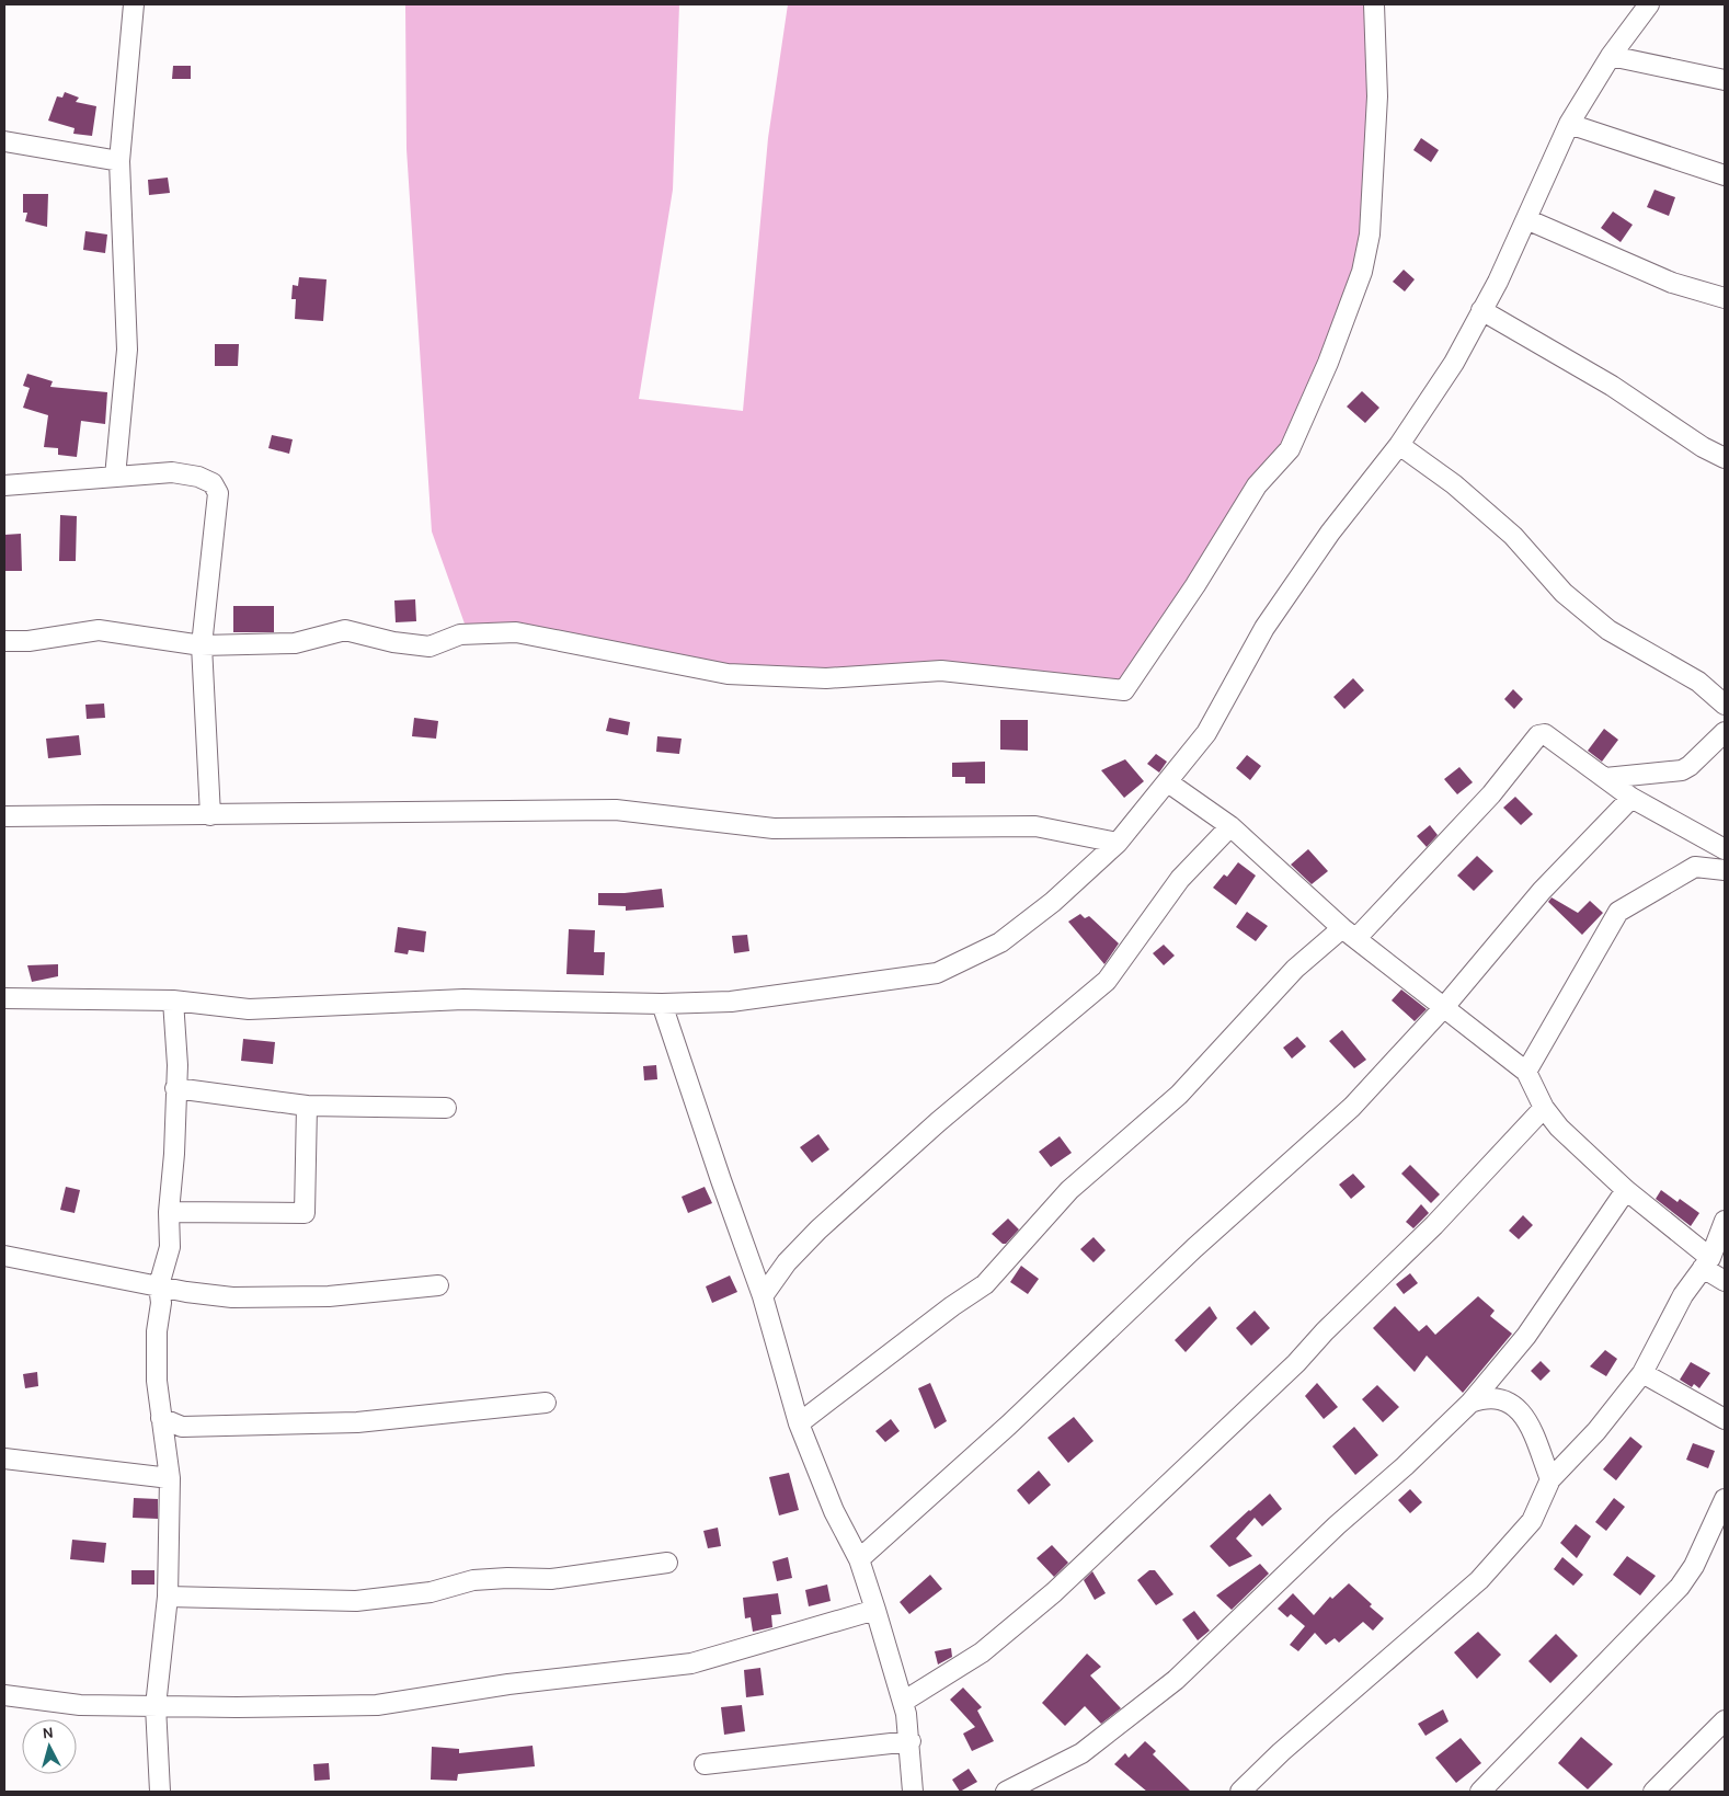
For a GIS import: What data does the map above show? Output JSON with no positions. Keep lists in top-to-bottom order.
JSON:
{
  "north": "top"
}
